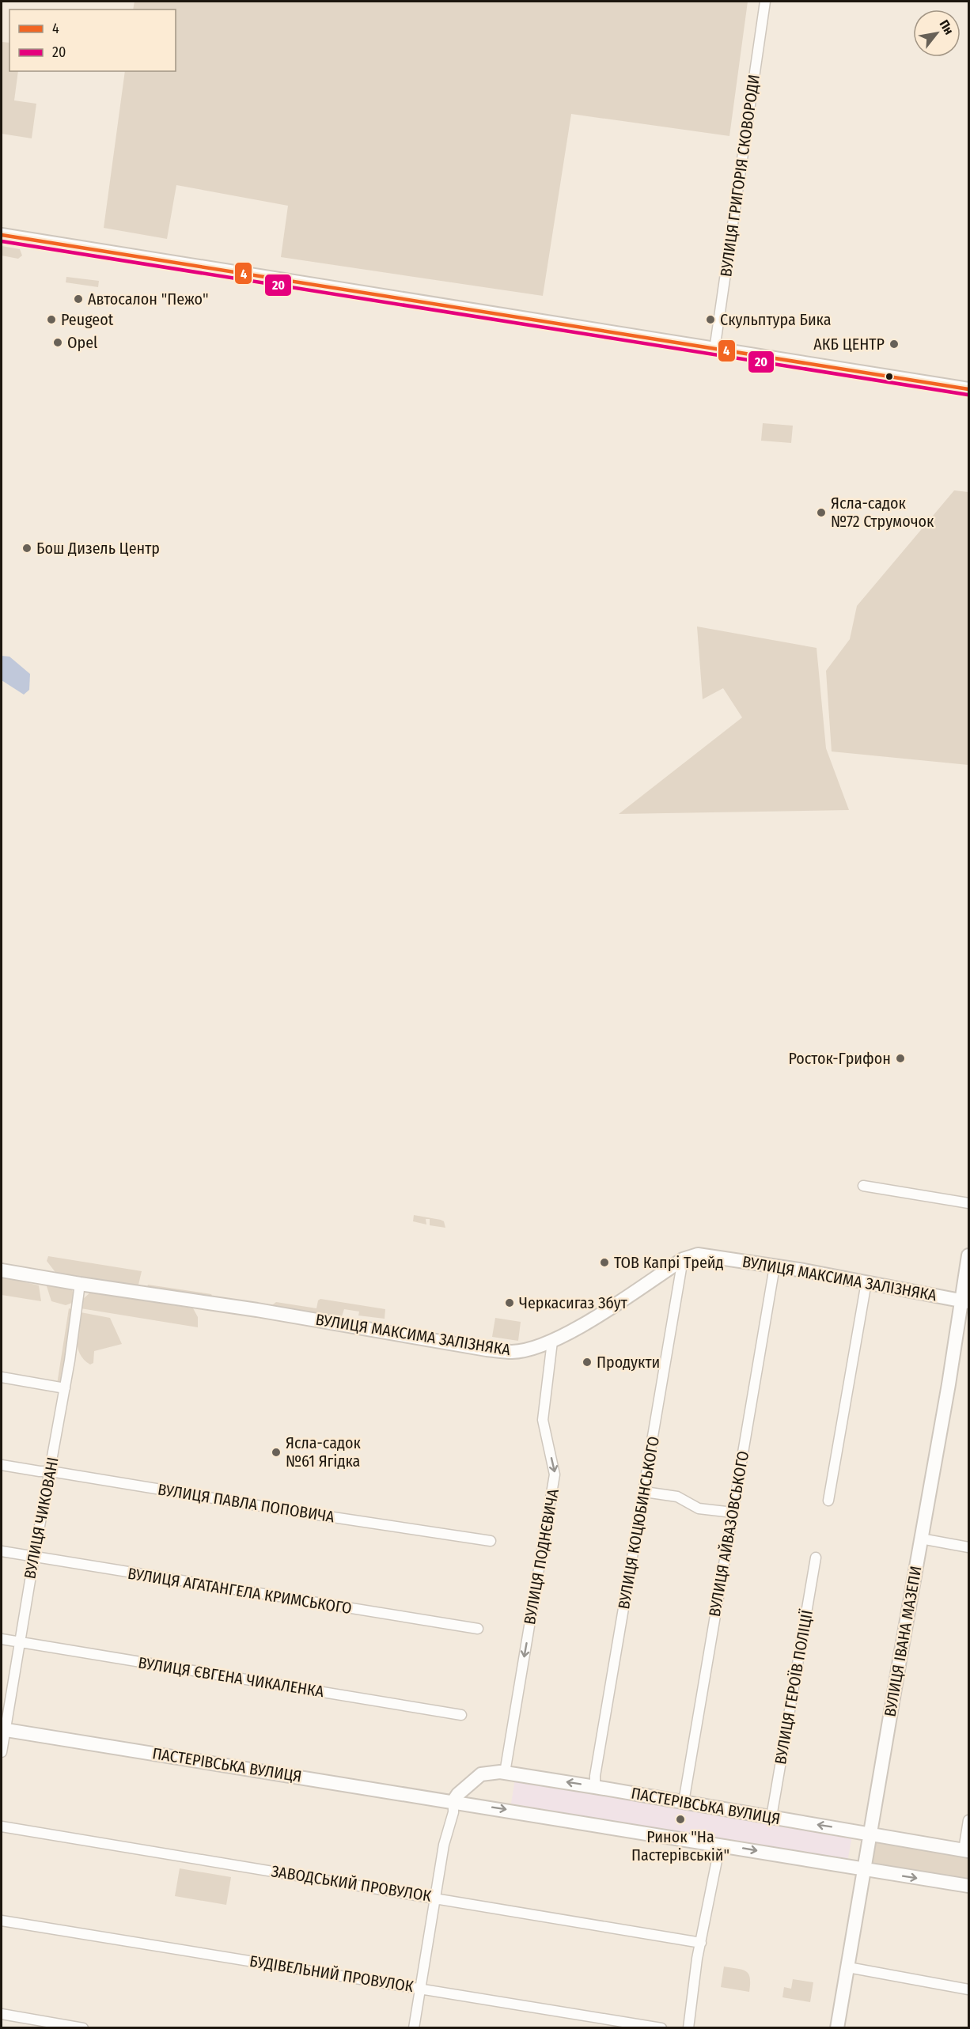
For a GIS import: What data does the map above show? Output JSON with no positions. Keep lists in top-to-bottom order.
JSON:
{
  "streets": {
    "main road": ["ВУЛИЦЯ МАКСИМА ЗАЛІЗНЯКА", "ВУЛИЦЯ ІВАНА МАЗЕПИ", "ПАСТЕРІВСЬКА ВУЛИЦЯ"],
    "street": [
      "ВУЛИЦЯ ГРИГОРІЯ СКОВОРОДИ",
      "ВУЛИЦЯ ПАВЛА ПОПОВИЧА",
      "ВУЛИЦЯ ЧИКОВАНІ",
      "ВУЛИЦЯ КОЦЮБИНСЬКОГО",
      "ВУЛИЦЯ АЙВАЗОВСЬКОГО",
      "ВУЛИЦЯ ПОДНЄВИЧА",
      "ВУЛИЦЯ АГАТАНГЕЛА КРИМСЬКОГО",
      "ВУЛИЦЯ ЄВГЕНА ЧИКАЛЕНКА",
      "ВУЛИЦЯ ГЕРОЇВ ПОЛІЦІЇ",
      "ЗАВОДСЬКИЙ ПРОВУЛОК",
      "БУДІВЕЛЬНИЙ ПРОВУЛОК"
    ]
  },
  "crossings": [
    ["ВУЛИЦЯ МАКСИМА ЗАЛІЗНЯКА", "ВУЛИЦЯ ЧИКОВАНІ"],
    ["ВУЛИЦЯ МАКСИМА ЗАЛІЗНЯКА", "ВУЛИЦЯ КОЦЮБИНСЬКОГО"],
    ["ВУЛИЦЯ МАКСИМА ЗАЛІЗНЯКА", "ВУЛИЦЯ АЙВАЗОВСЬКОГО"],
    ["ВУЛИЦЯ МАКСИМА ЗАЛІЗНЯКА", "ВУЛИЦЯ ПОДНЄВИЧА"],
    ["ВУЛИЦЯ МАКСИМА ЗАЛІЗНЯКА", "ВУЛИЦЯ ІВАНА МАЗЕПИ"],
    ["ВУЛИЦЯ ПАВЛА ПОПОВИЧА", "ВУЛИЦЯ ЧИКОВАНІ"],
    ["ВУЛИЦЯ ЧИКОВАНІ", "ВУЛИЦЯ АГАТАНГЕЛА КРИМСЬКОГО"],
    ["ВУЛИЦЯ ЧИКОВАНІ", "ВУЛИЦЯ ЄВГЕНА ЧИКАЛЕНКА"],
    ["ВУЛИЦЯ ЧИКОВАНІ", "ПАСТЕРІВСЬКА ВУЛИЦЯ"],
    ["ВУЛИЦЯ КОЦЮБИНСЬКОГО", "ПАСТЕРІВСЬКА ВУЛИЦЯ"],
    ["ВУЛИЦЯ АЙВАЗОВСЬКОГО", "ПАСТЕРІВСЬКА ВУЛИЦЯ"],
    ["ВУЛИЦЯ ПОДНЄВИЧА", "ПАСТЕРІВСЬКА ВУЛИЦЯ"],
    ["ВУЛИЦЯ ІВАНА МАЗЕПИ", "ПАСТЕРІВСЬКА ВУЛИЦЯ"],
    ["ВУЛИЦЯ ГЕРОЇВ ПОЛІЦІЇ", "ПАСТЕРІВСЬКА ВУЛИЦЯ"]
  ],
  "one_way": ["ВУЛИЦЯ ПОДНЄВИЧА"],
  "places": [
    "Автосалон \"Пежо\"",
    "Peugeot",
    "Cкульптура Бика",
    "Opel",
    "АКБ ЦЕНТР",
    "Ясла-садок №72 Струмочок",
    "Бош Дизель Центр",
    "Росток-Грифон",
    "ТОВ Капрі Трейд",
    "Черкасигаз Збут",
    "Продукти",
    "Ясла-садок №61 Ягідка",
    "Ринок \"На Пастерівській\""
  ],
  "lines": ["transit line 4", "transit line 20"],
  "legend": ["4", "20"],
  "north": "top right"
}
